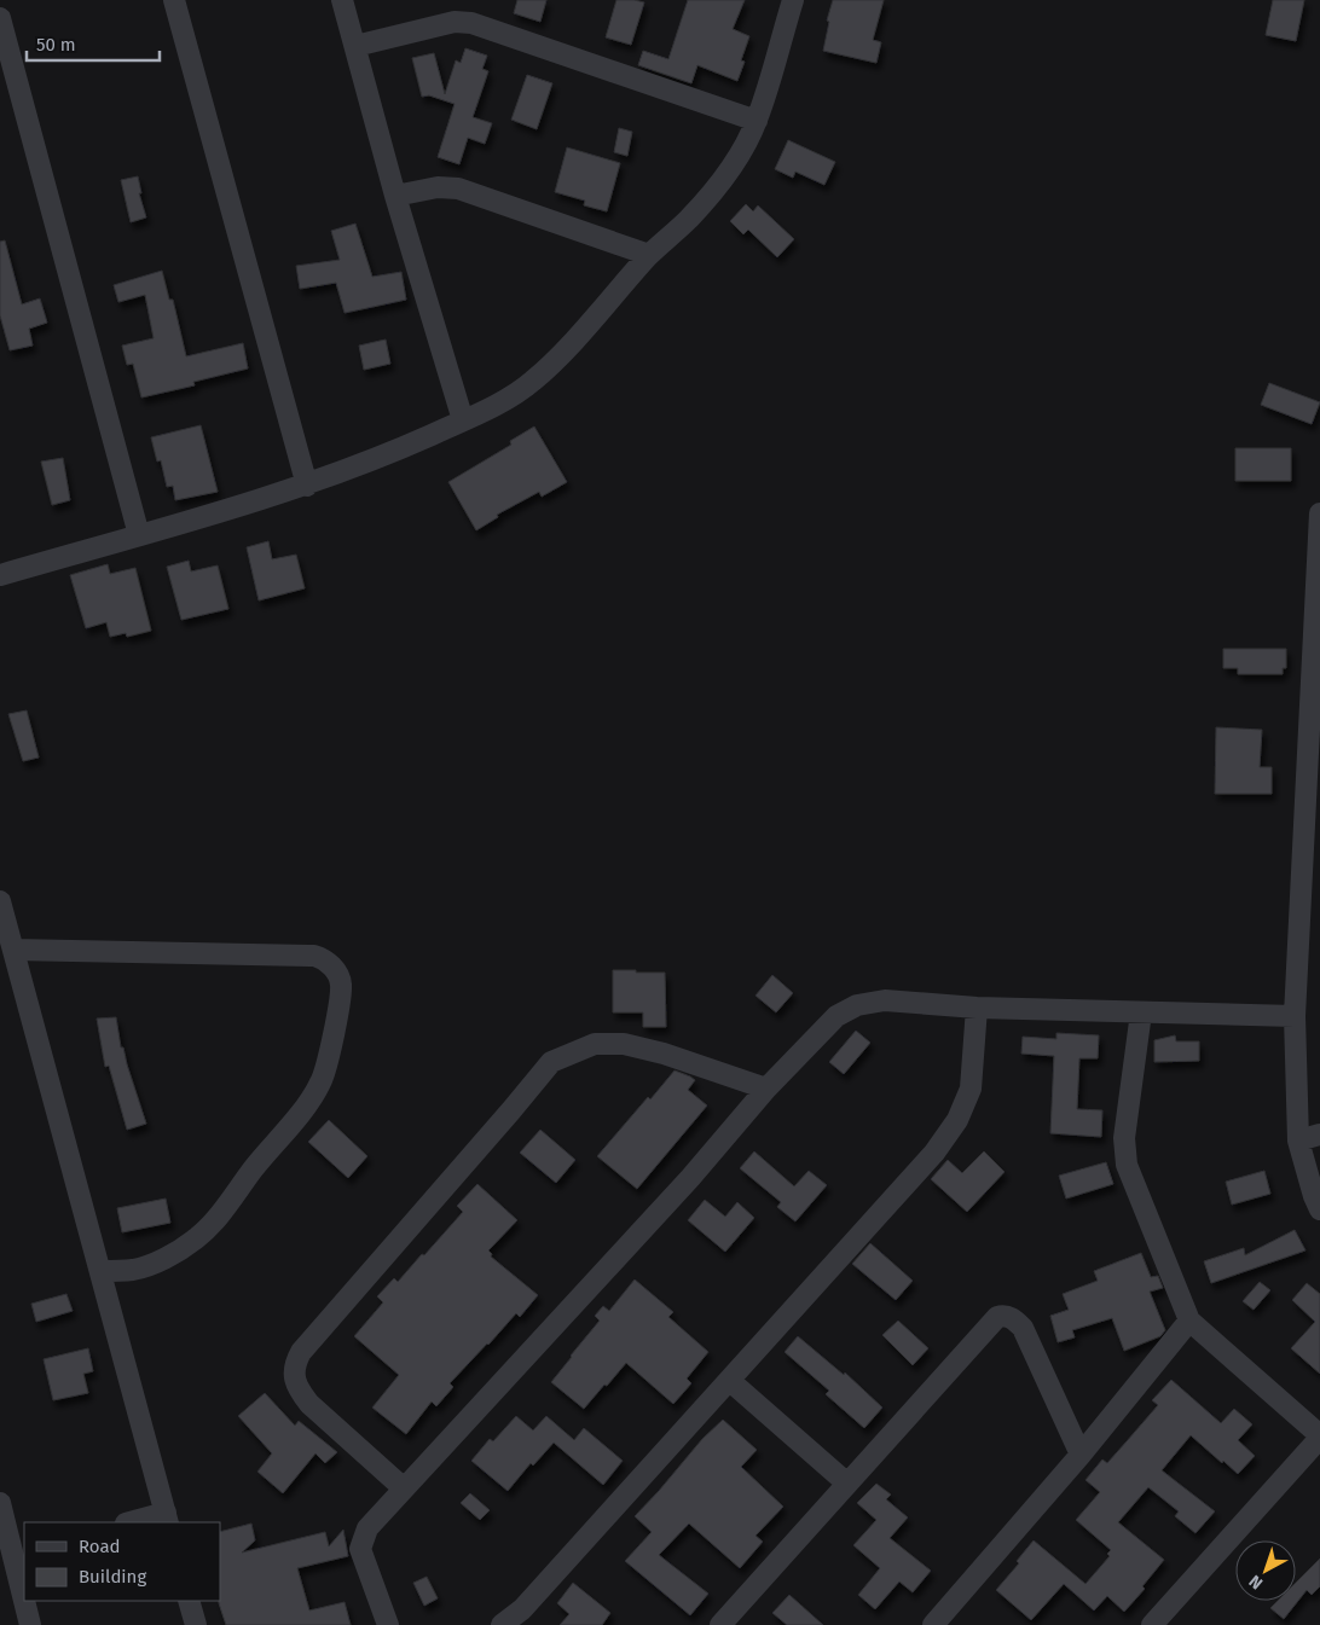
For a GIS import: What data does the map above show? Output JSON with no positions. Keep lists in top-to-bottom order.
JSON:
{
  "legend": ["Road", "Building"],
  "scale_bar": "50 m",
  "north": "bottom left"
}
